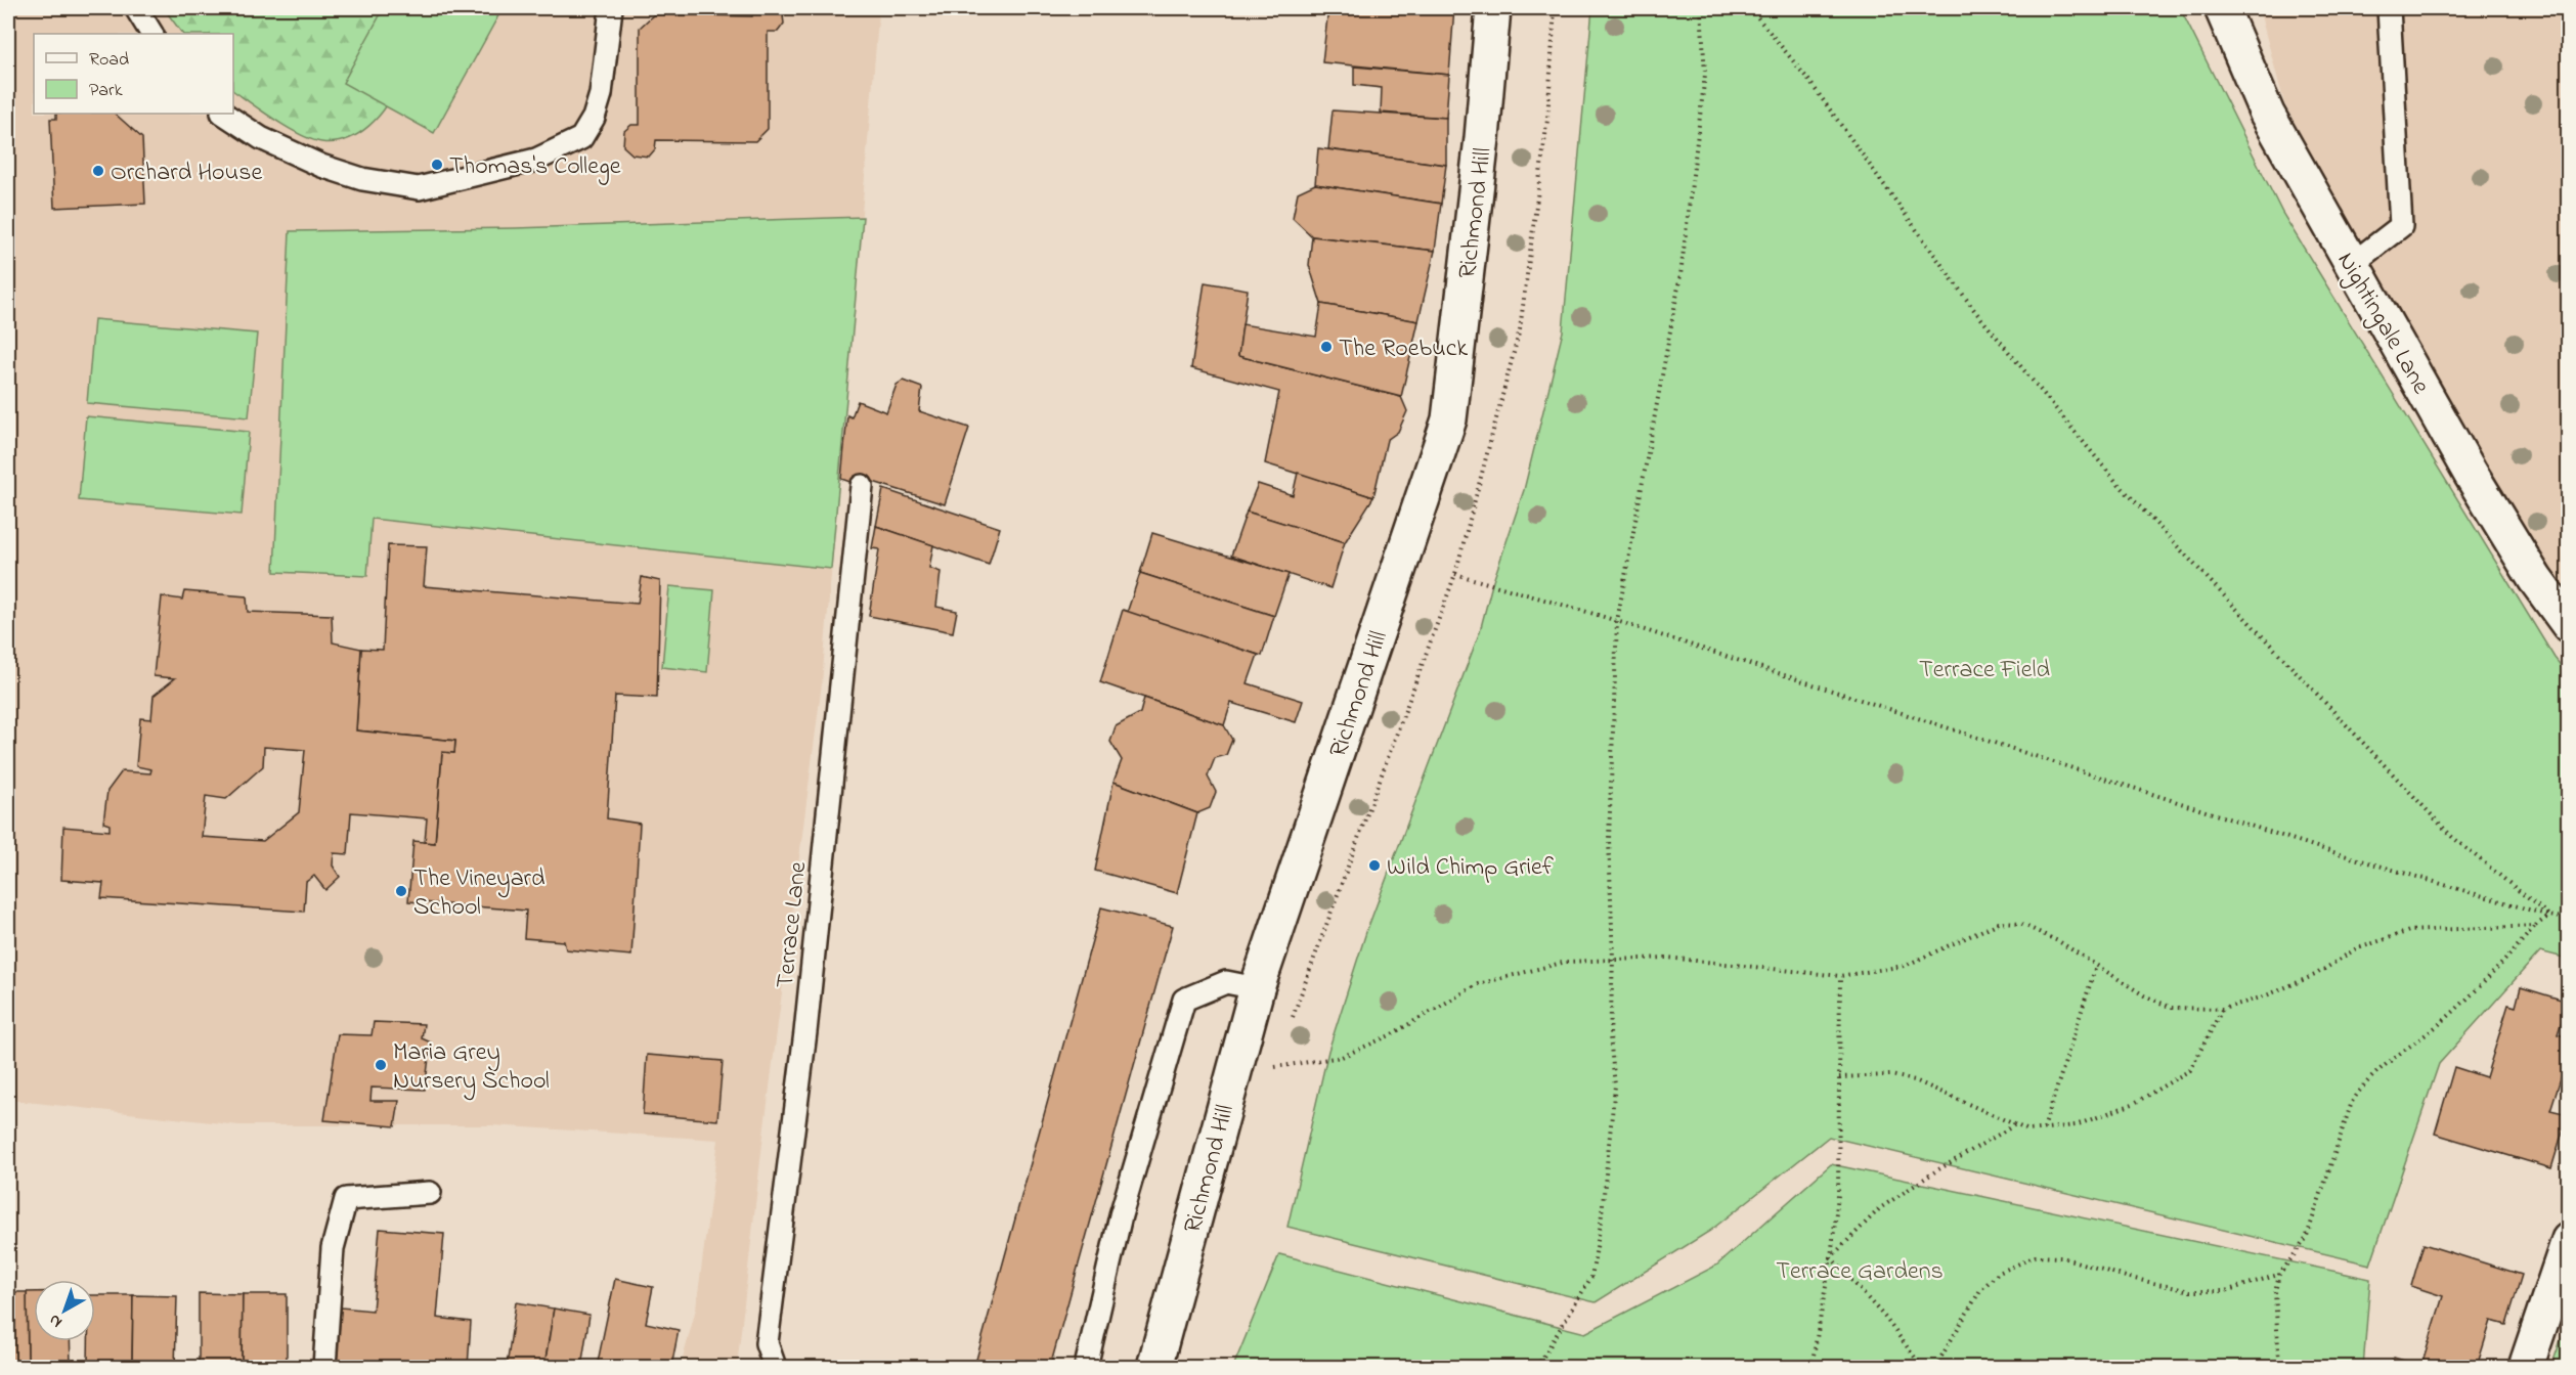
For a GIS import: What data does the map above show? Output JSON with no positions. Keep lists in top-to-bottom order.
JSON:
{
  "streets": {
    "main road": ["Richmond Hill", "Nightingale Lane"],
    "lane": ["Terrace Lane"]
  },
  "parks": ["Terrace Field", "Terrace Gardens"],
  "places": [
    "Thomas's College",
    "Orchard House",
    "The Roebuck",
    "Wild Chimp Grief",
    "The Vineyard School",
    "Maria Grey Nursery School"
  ],
  "legend": ["Road", "Park"],
  "north": "bottom left"
}
